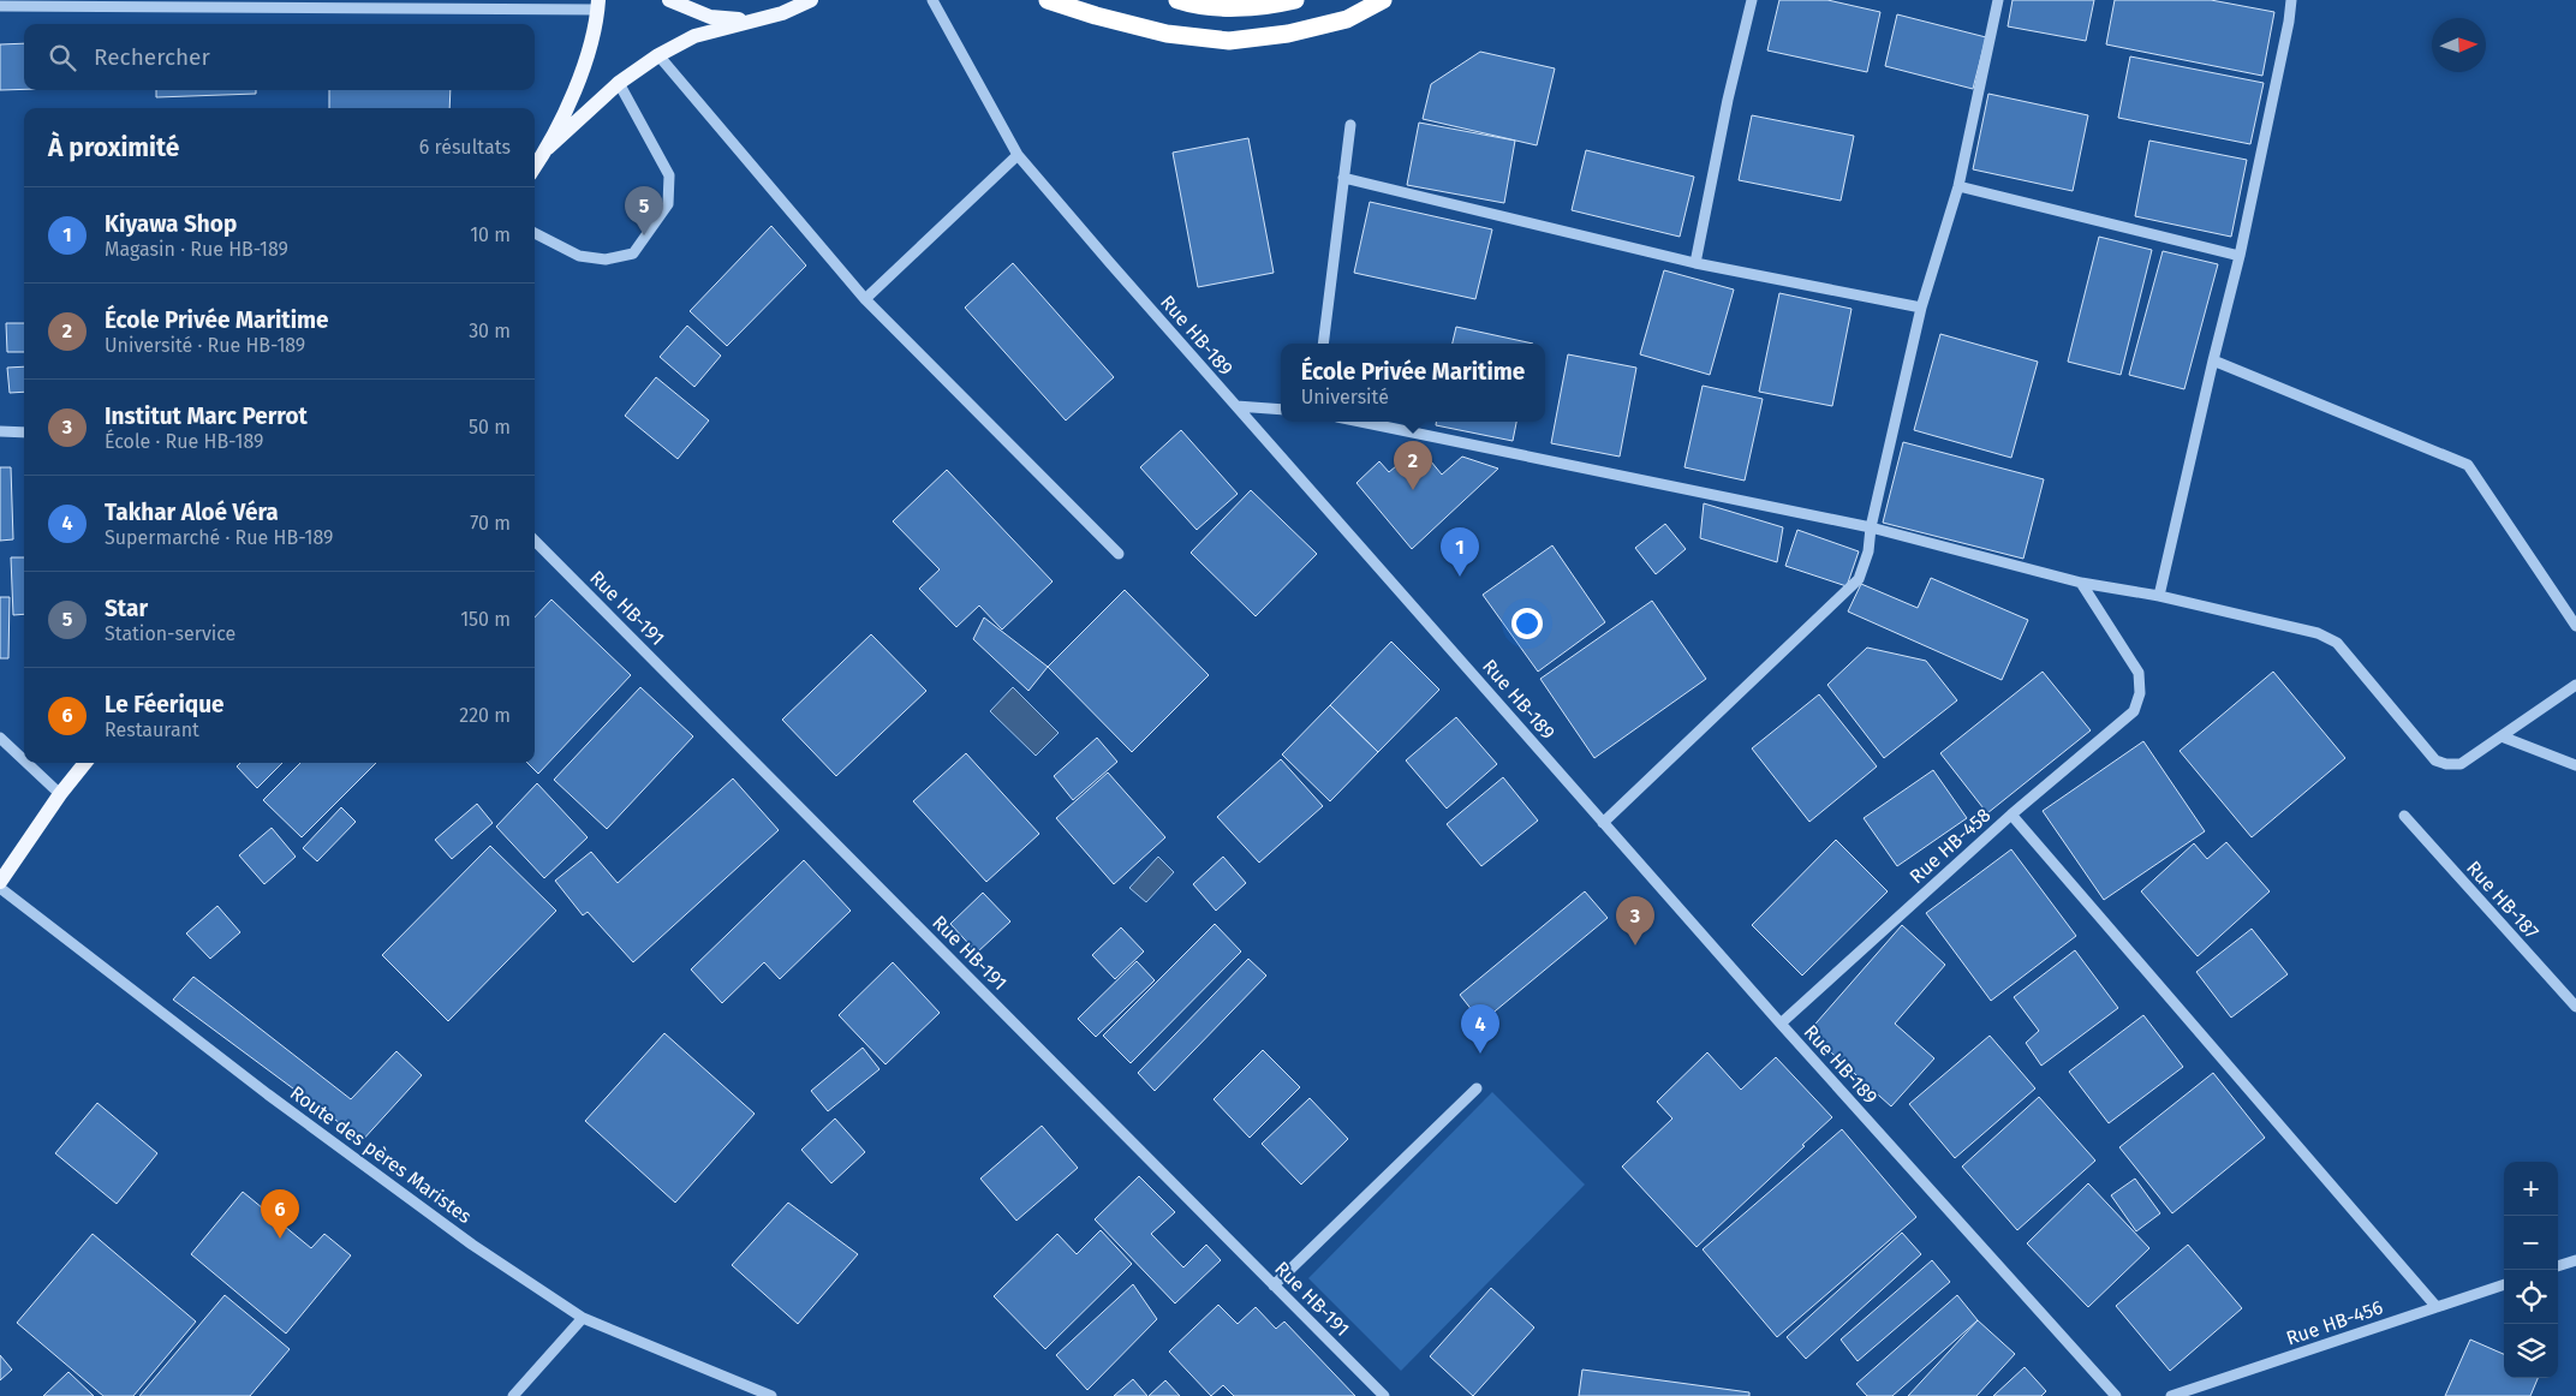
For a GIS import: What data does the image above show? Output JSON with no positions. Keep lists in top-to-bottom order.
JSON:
{
  "streets": {
    "street": [
      "Rue HB-189",
      "Rue HB-191",
      "Rue HB-458",
      "Rue HB-187",
      "Route des pères Maristes",
      "Rue HB-456"
    ]
  },
  "crossings": [
    ["Rue HB-189", "Rue HB-458"]
  ],
  "north": "right",
  "page": {
    "search": "Rechercher",
    "heading": ["À proximité", "6 résultats"],
    "pins": [
      "5",
      "2",
      "1",
      "3",
      "4",
      "6"
    ],
    "list": [
      {
        "mark": "1",
        "name": "Kiyawa Shop",
        "note": "Magasin · Rue HB-189",
        "value": "10 m"
      },
      {
        "mark": "2",
        "name": "École Privée Maritime",
        "note": "Université · Rue HB-189",
        "value": "30 m"
      },
      {
        "mark": "3",
        "name": "Institut Marc Perrot",
        "note": "École · Rue HB-189",
        "value": "50 m"
      },
      {
        "mark": "4",
        "name": "Takhar Aloé Véra",
        "note": "Supermarché · Rue HB-189",
        "value": "70 m"
      },
      {
        "mark": "5",
        "name": "Star",
        "note": "Station-service",
        "value": "150 m"
      },
      {
        "mark": "6",
        "name": "Le Féerique",
        "note": "Restaurant",
        "value": "220 m"
      }
    ],
    "popup": ["École Privée Maritime", "Université"],
    "map_buttons": ["+", "−"]
  }
}
